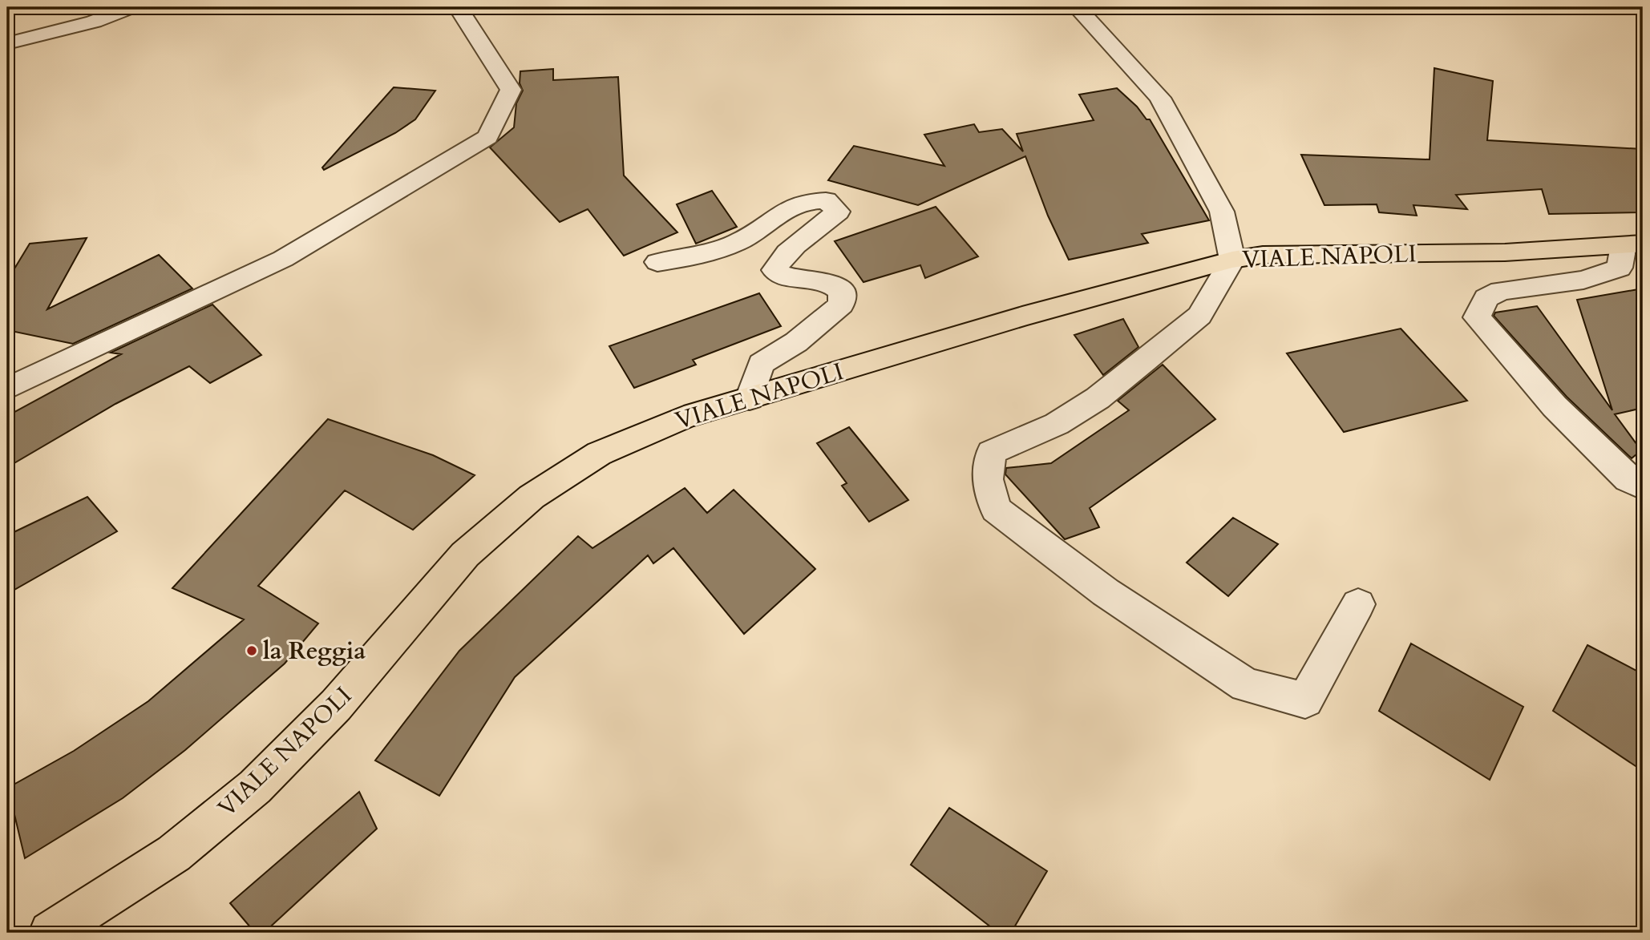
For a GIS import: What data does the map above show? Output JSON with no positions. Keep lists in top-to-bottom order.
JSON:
{
  "streets": {
    "main road": ["VIALE NAPOLI"]
  },
  "places": ["la Reggia"]
}
